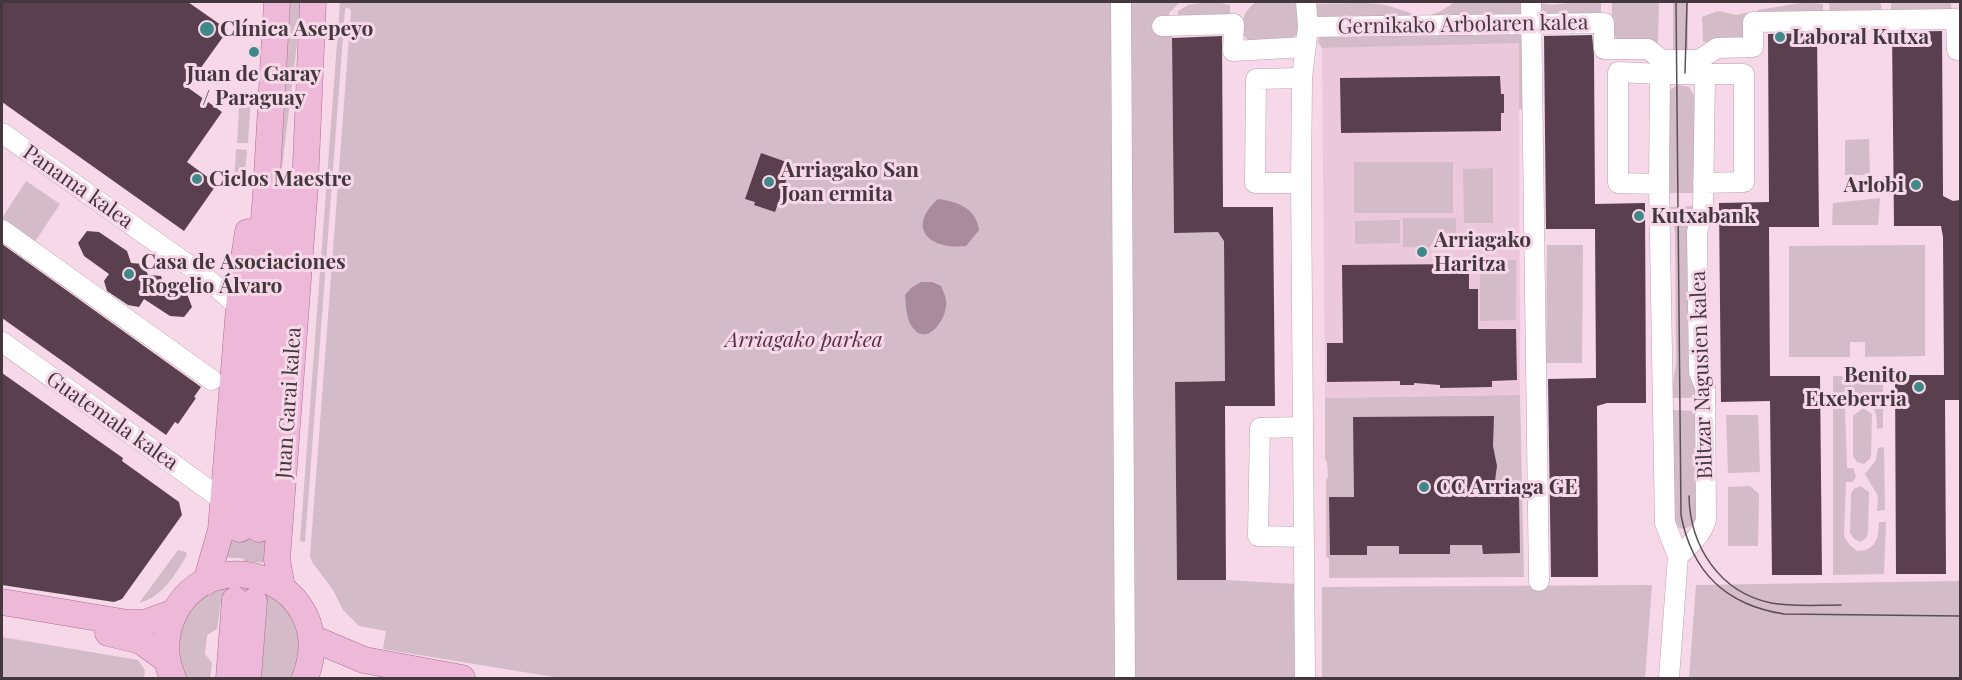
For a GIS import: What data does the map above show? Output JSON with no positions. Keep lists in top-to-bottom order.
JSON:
{
  "streets": {
    "main road": ["Juan Garai kalea"],
    "street": [
      "Gernikako Arbolaren kalea",
      "Panama kalea",
      "Biltzar Nagusien kalea",
      "Guatemala kalea"
    ]
  },
  "crossings": [
    ["Panama kalea", "Juan Garai kalea"],
    ["Juan Garai kalea", "Guatemala kalea"]
  ],
  "parks": ["Arriagako parkea"],
  "places": [
    "Clínica Asepeyo",
    "Laboral Kutxa",
    "Juan de Garay / Paraguay",
    "Ciclos Maestre",
    "Arriagako San Joan ermita",
    "Arlobi",
    "Kutxabank",
    "Arriagako Haritza",
    "Casa de Asociaciones Rogelio Álvaro",
    "Benito Etxeberria",
    "CC Arriaga GE"
  ]
}
